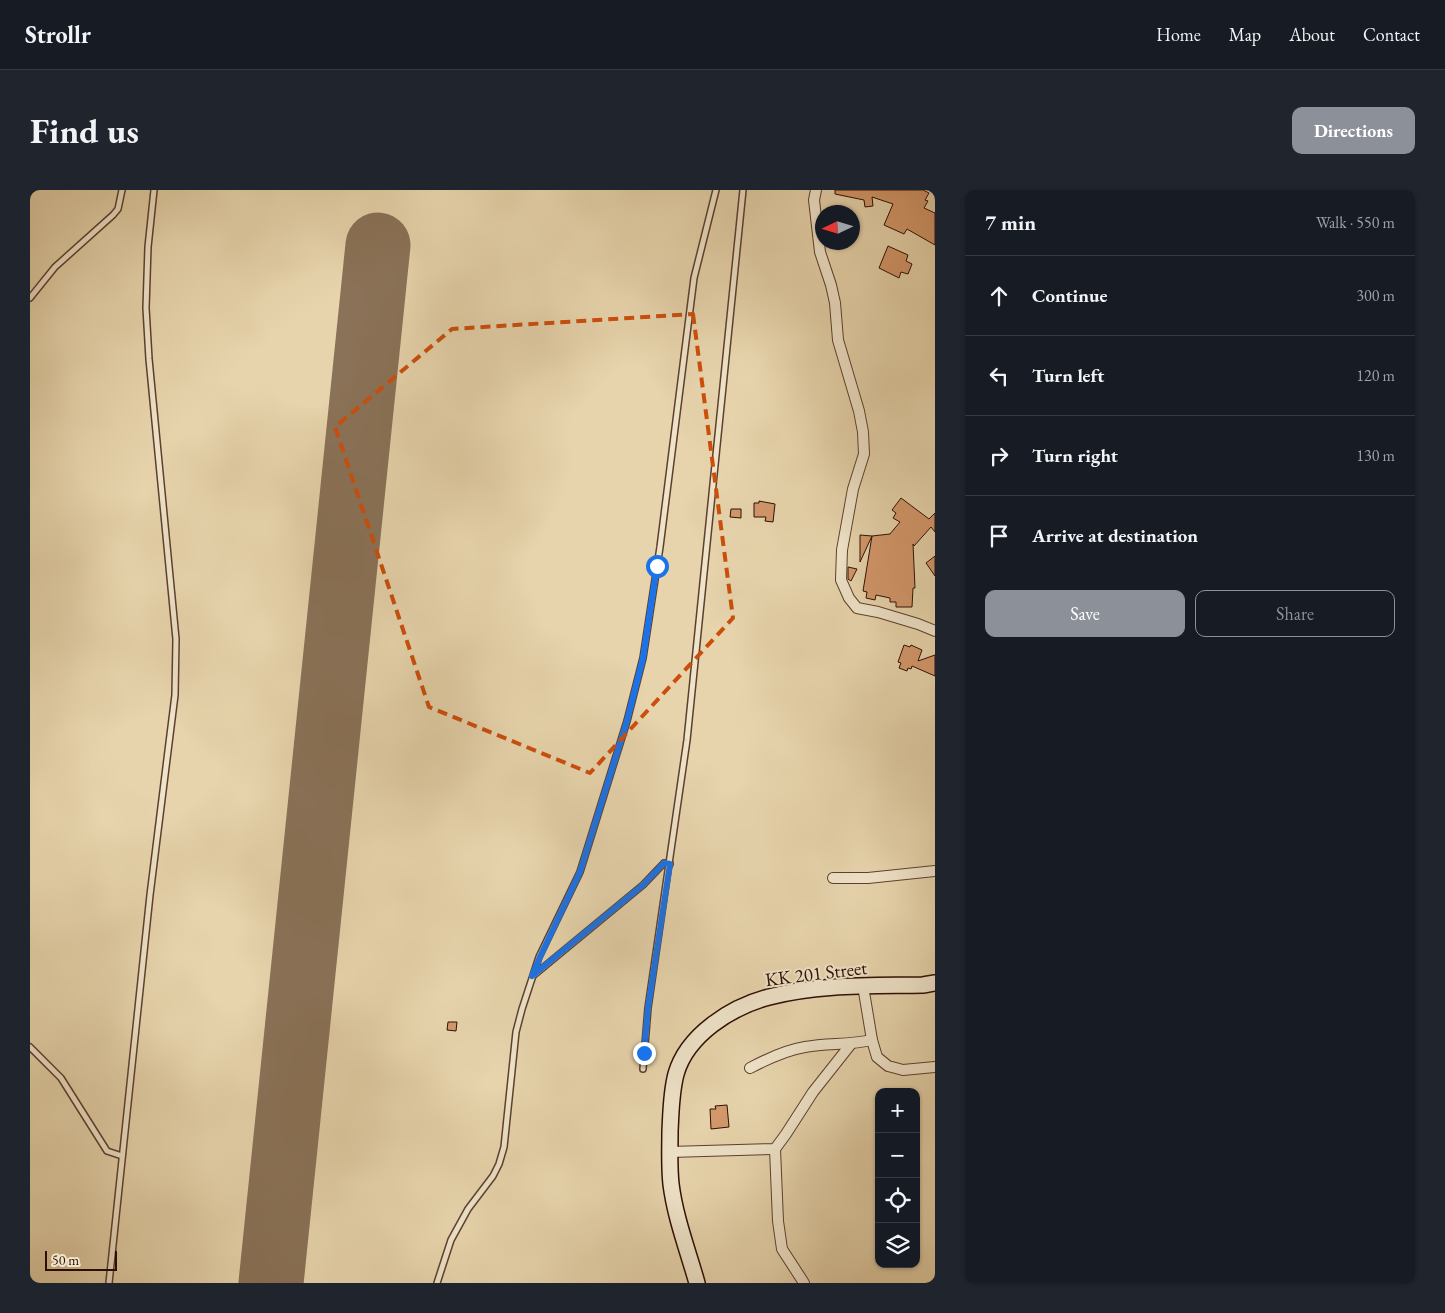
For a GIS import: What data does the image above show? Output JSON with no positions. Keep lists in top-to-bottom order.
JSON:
{
  "streets": {
    "main road": ["KK 201 Street"]
  },
  "scale_bar": "50 m",
  "north": "left",
  "page": {
    "header": "Strollr",
    "nav": [
      "Home",
      "Map",
      "About",
      "Contact"
    ],
    "buttons": [
      "Directions",
      ["Save", "Share"]
    ],
    "title": "Find us",
    "heading": ["7 min", "Walk · 550 m"],
    "list": [
      ["Continue", "300 m"],
      ["Turn left", "120 m"],
      ["Turn right", "130 m"],
      "Arrive at destination"
    ],
    "map_buttons": ["+", "−"],
    "scale": "50 m"
  }
}
